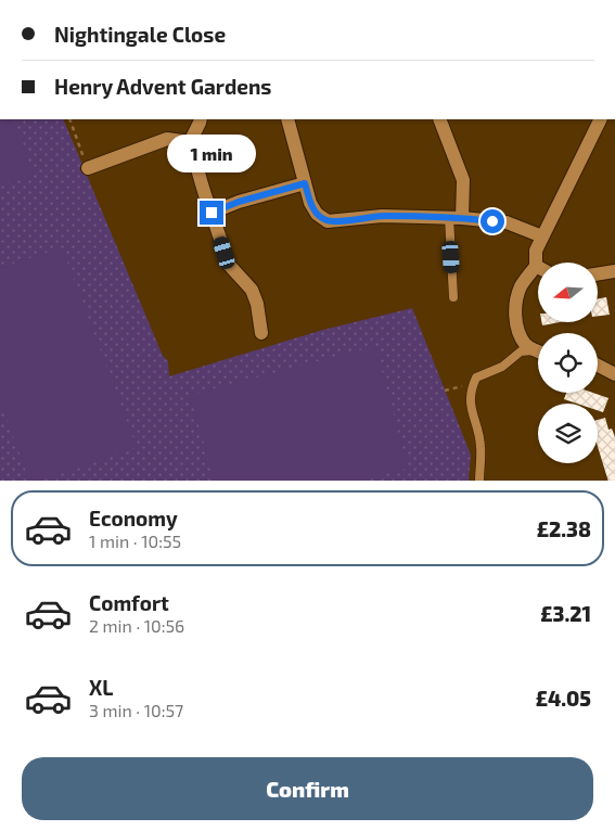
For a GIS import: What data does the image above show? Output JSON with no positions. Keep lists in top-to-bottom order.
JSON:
{
  "north": "left",
  "page": {
    "banner": ["Nightingale Close", "Henry Advent Gardens"],
    "bubble": "1 min",
    "list": [
      {
        "name": "Economy",
        "note": "1 min · 10:55",
        "value": "£2.38"
      },
      {
        "name": "Comfort",
        "note": "2 min · 10:56",
        "value": "£3.21"
      },
      {
        "name": "XL",
        "note": "3 min · 10:57",
        "value": "£4.05"
      }
    ],
    "buttons": "Confirm"
  }
}
